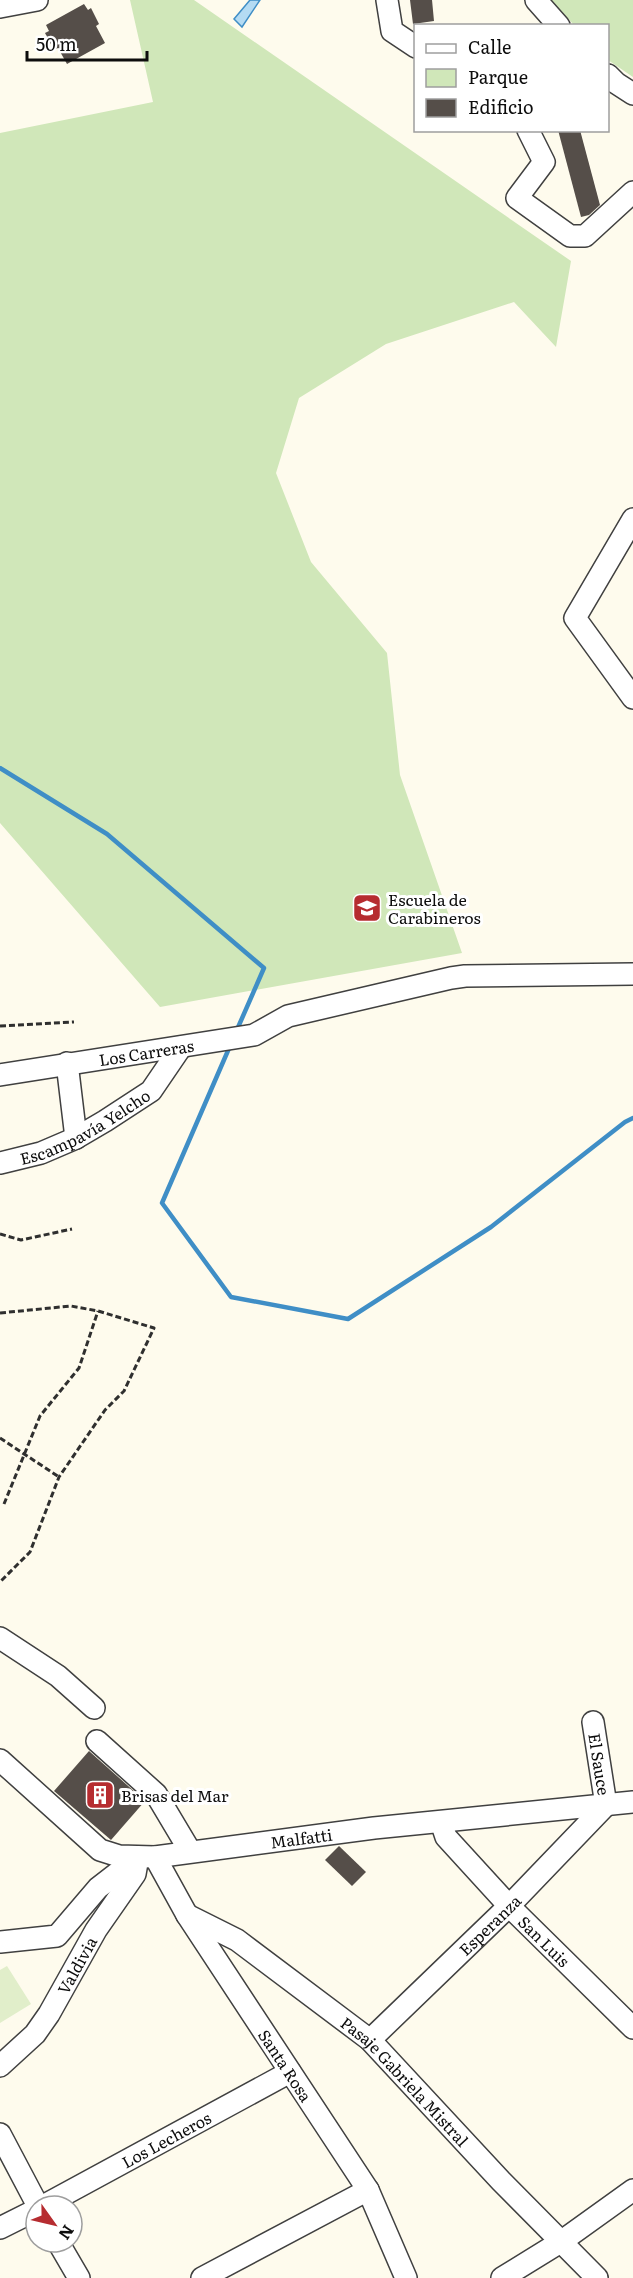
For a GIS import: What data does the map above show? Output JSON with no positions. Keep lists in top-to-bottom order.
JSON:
{
  "streets": {
    "street": [
      "Los Carreras",
      "Escampavía Yelcho",
      "El Sauce",
      "Malfatti",
      "Esperanza",
      "San Luis",
      "Valdivia",
      "Santa Rosa",
      "Pasaje Gabriela Mistral",
      "Los Lecheros"
    ]
  },
  "crossings": [
    ["Los Carreras", "Escampavía Yelcho"],
    ["El Sauce", "Malfatti"],
    ["El Sauce", "Esperanza"],
    ["Malfatti", "Esperanza"],
    ["Malfatti", "San Luis"],
    ["Malfatti", "Valdivia"],
    ["Malfatti", "Santa Rosa"],
    ["Esperanza", "San Luis"],
    ["Esperanza", "Pasaje Gabriela Mistral"],
    ["Valdivia", "Santa Rosa"],
    ["Santa Rosa", "Pasaje Gabriela Mistral"],
    ["Santa Rosa", "Los Lecheros"]
  ],
  "places": {
    "school or university": ["Escuela de Carabineros"],
    "building": ["Brisas del Mar"]
  },
  "legend": ["Calle", "Parque", "Edificio"],
  "scale_bar": "50 m",
  "north": "bottom right"
}
